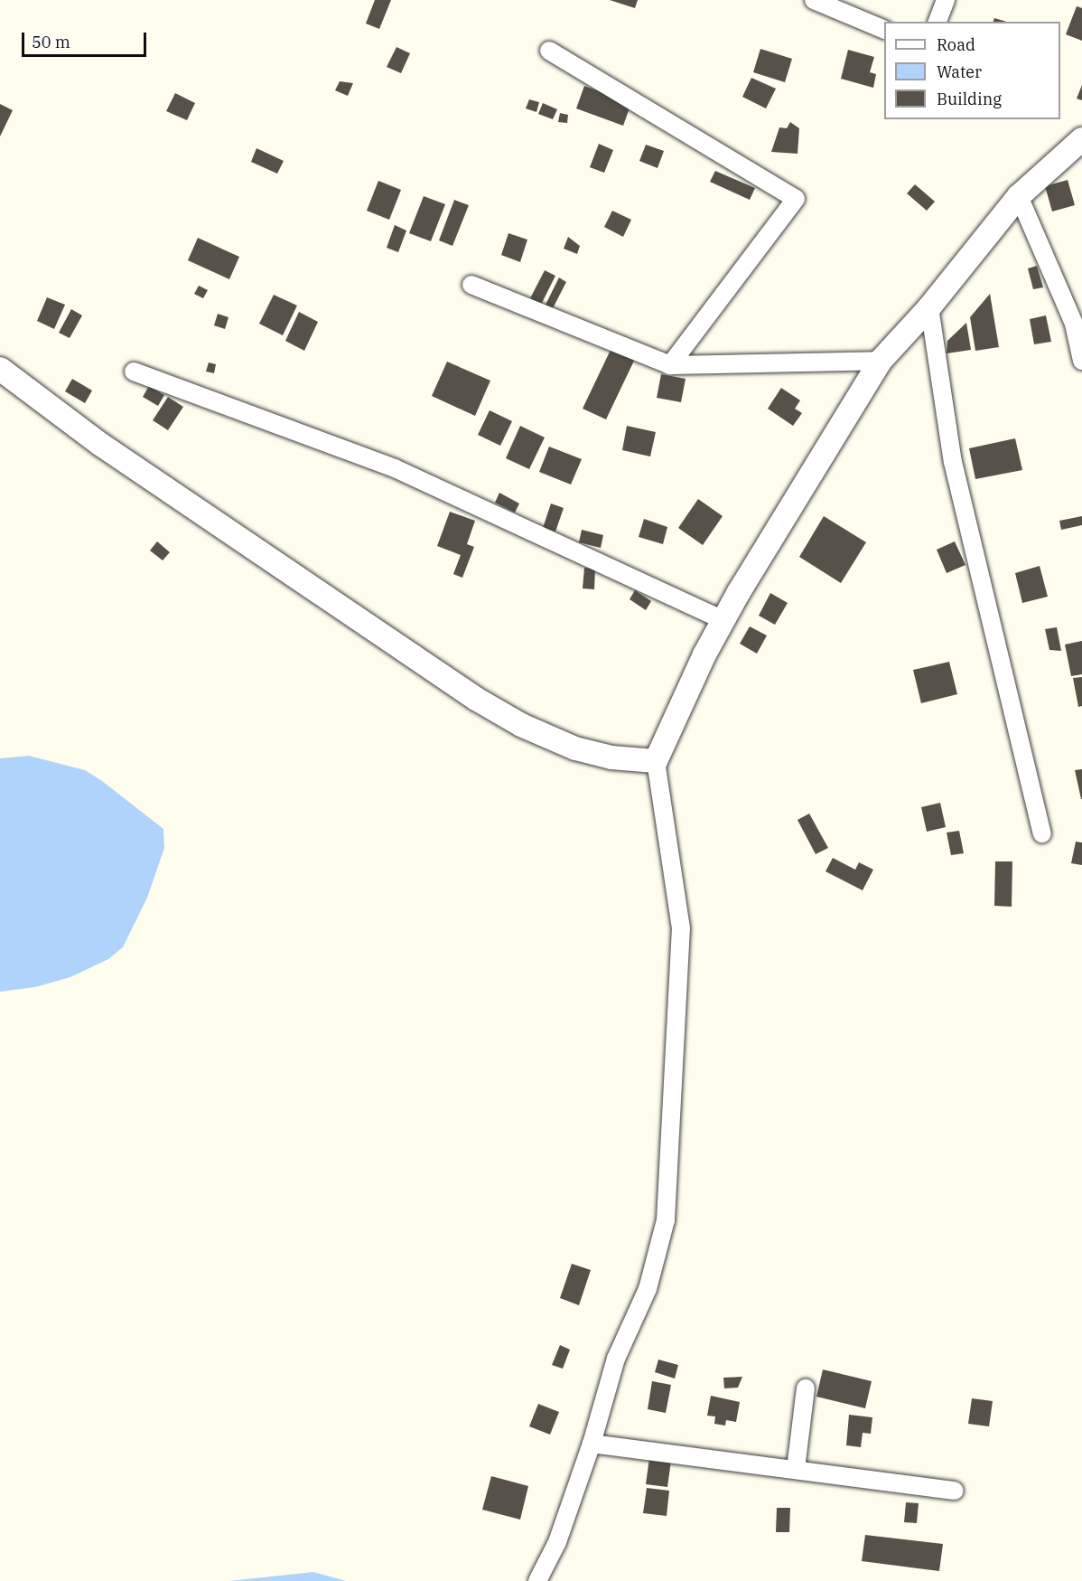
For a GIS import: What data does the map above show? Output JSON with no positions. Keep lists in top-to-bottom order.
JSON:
{
  "legend": ["Road", "Water", "Building"],
  "scale_bar": "50 m"
}
